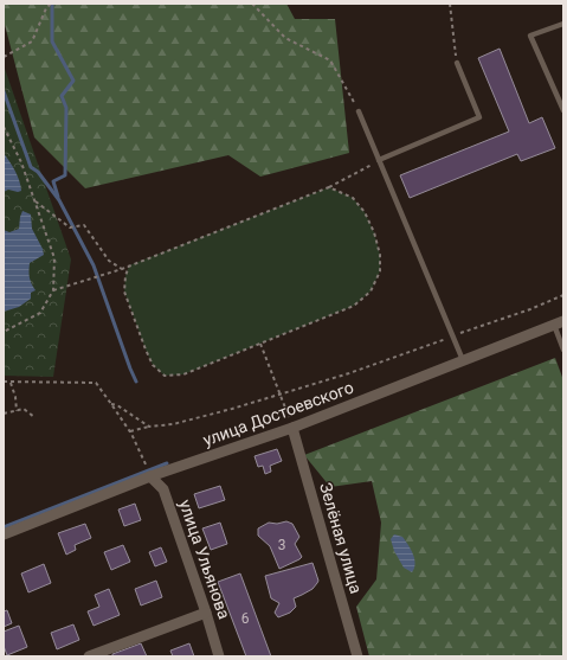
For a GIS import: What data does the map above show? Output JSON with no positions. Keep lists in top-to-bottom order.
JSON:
{
  "streets": {
    "street": ["улица Достоевского", "Зелёная улица", "улица Ульянова"]
  },
  "crossings": [
    ["улица Достоевского", "Зелёная улица"],
    ["улица Достоевского", "улица Ульянова"]
  ],
  "house_numbers": ["3", "6"]
}
